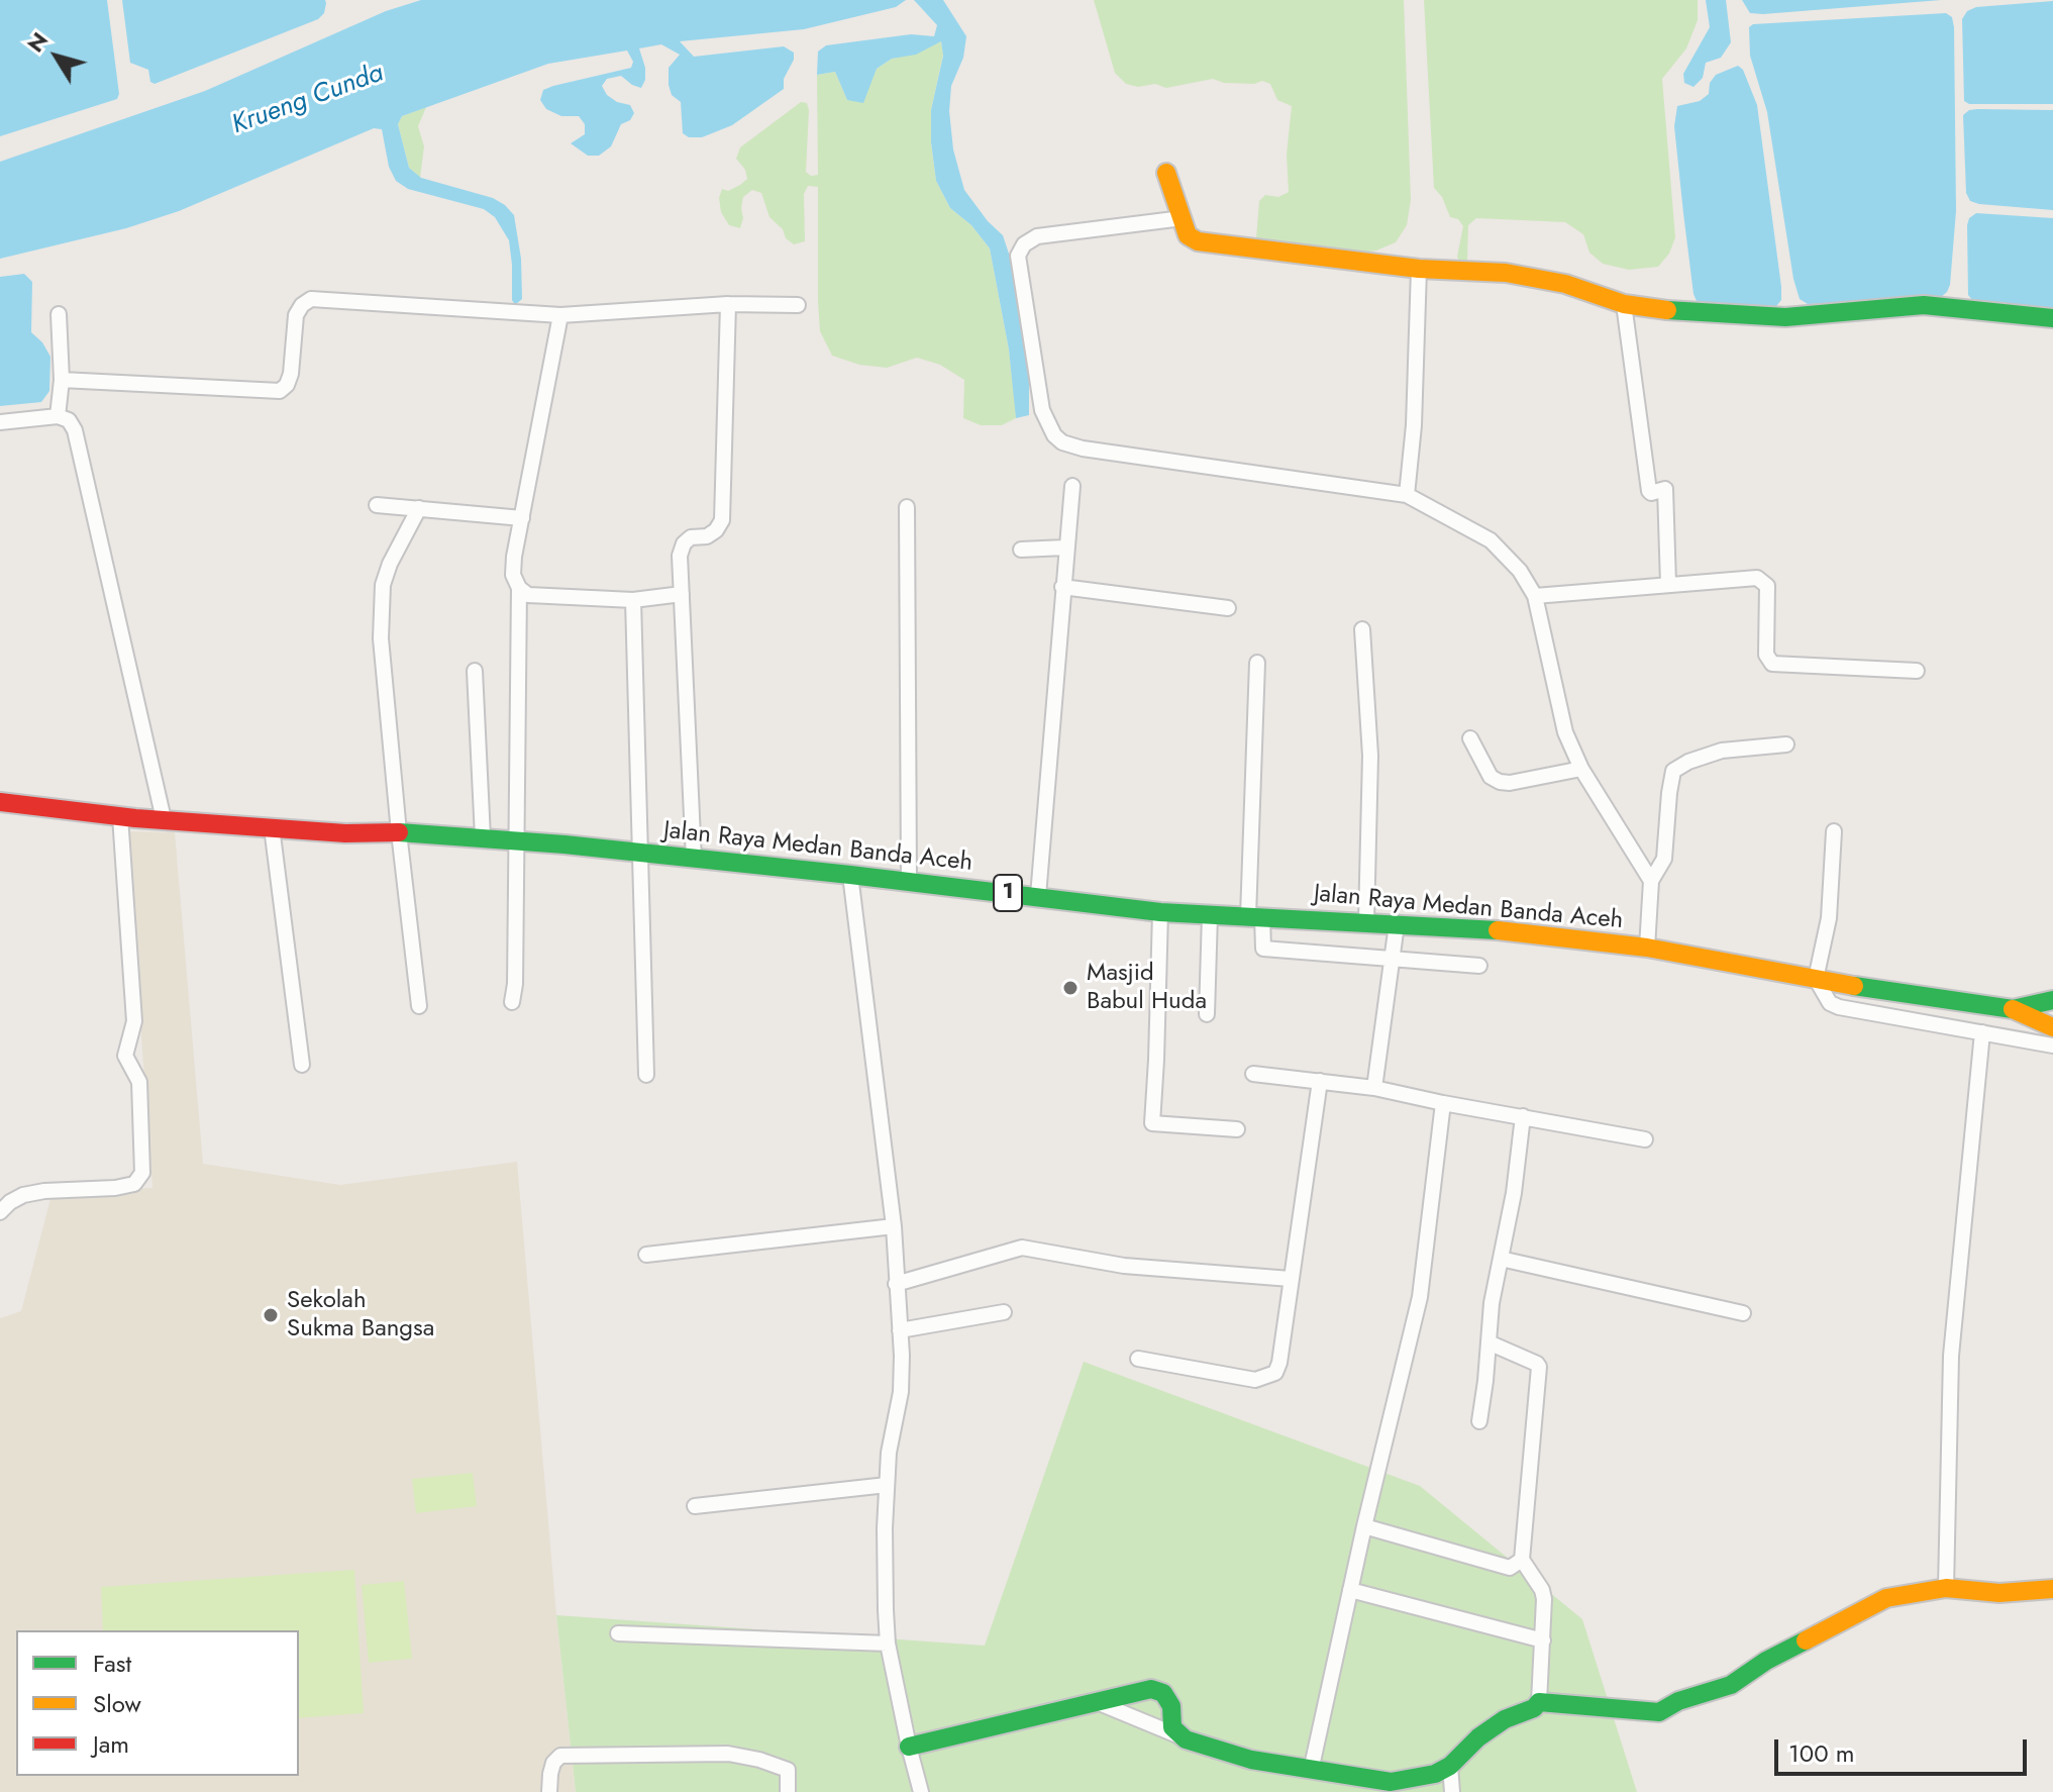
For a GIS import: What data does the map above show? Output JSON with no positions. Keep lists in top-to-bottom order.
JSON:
{
  "streets": {
    "main road": ["Jalan Raya Medan Banda Aceh", "1"]
  },
  "water": ["Krueng Cunda"],
  "places": ["Masjid Babul Huda", "Sekolah Sukma Bangsa"],
  "legend": ["Fast", "Slow", "Jam"],
  "scale_bar": "100 m",
  "north": "top left"
}
